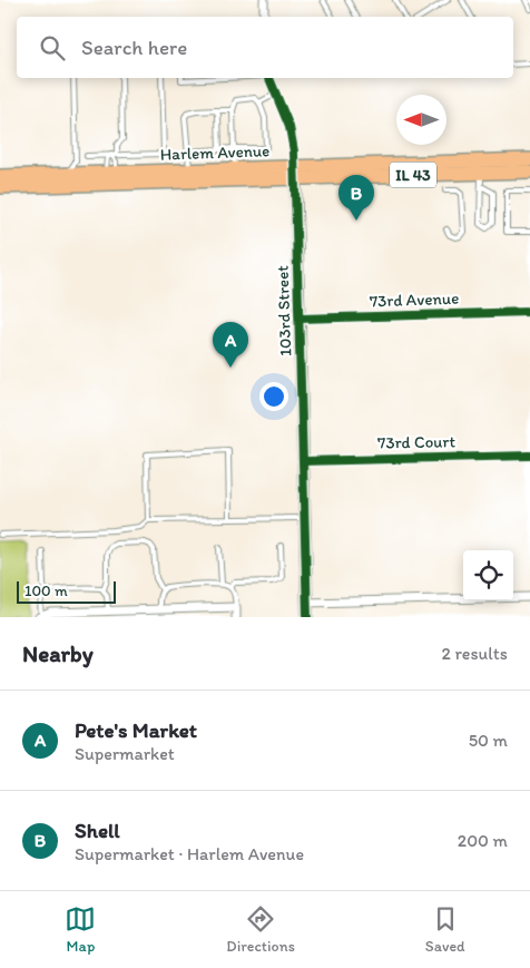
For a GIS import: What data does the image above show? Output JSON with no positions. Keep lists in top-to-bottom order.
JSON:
{
  "streets": {
    "main road": ["Harlem Avenue", "IL 43"],
    "street": ["73rd Avenue", "103rd Street", "73rd Court"]
  },
  "crossings": [
    ["Harlem Avenue", "103rd Street"],
    ["73rd Avenue", "103rd Street"],
    ["103rd Street", "73rd Court"]
  ],
  "scale_bar": "100 m",
  "north": "left",
  "page": {
    "search": "Search here",
    "pins": ["B", "A"],
    "scale": "100 m",
    "heading": ["Nearby", "2 results"],
    "list": [
      {
        "mark": "A",
        "name": "Pete's Market",
        "note": "Supermarket",
        "value": "50 m"
      },
      {
        "mark": "B",
        "name": "Shell",
        "note": "Supermarket · Harlem Avenue",
        "value": "200 m"
      }
    ],
    "nav": ["Map", "Directions", "Saved"]
  }
}
